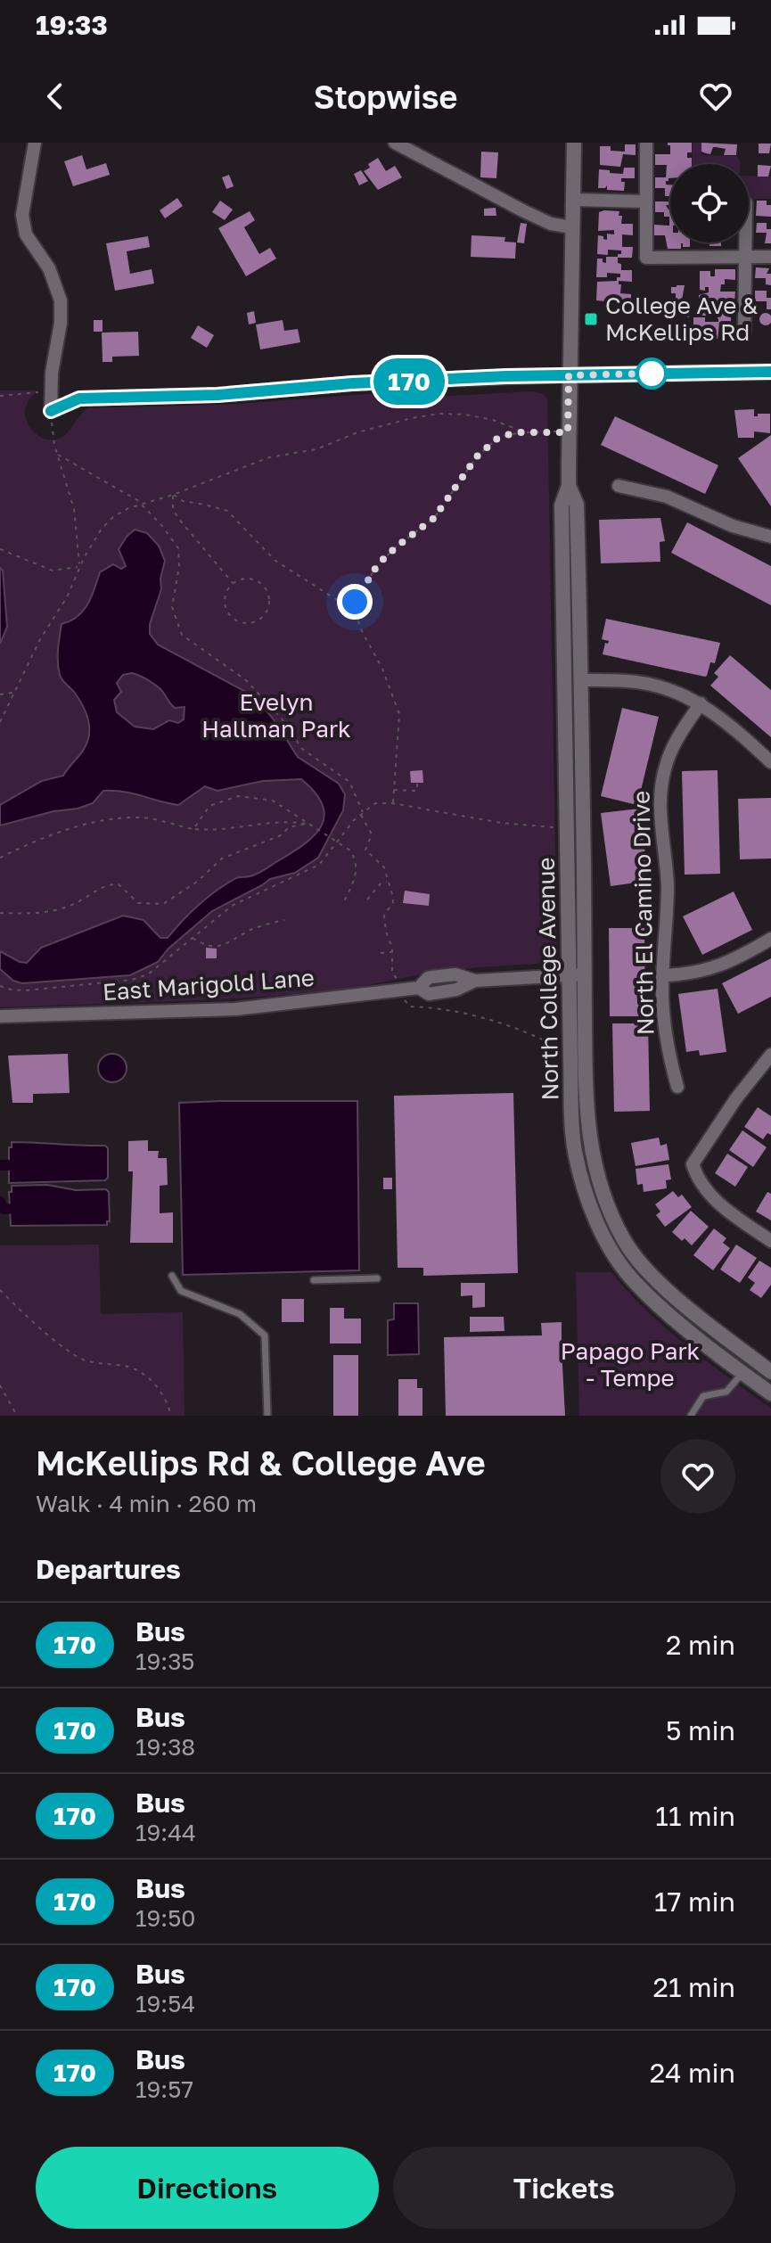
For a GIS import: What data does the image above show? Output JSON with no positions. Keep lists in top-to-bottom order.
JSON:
{
  "streets": {
    "street": ["North El Camino Drive", "North College Avenue", "East Marigold Lane"]
  },
  "crossings": [
    ["North College Avenue", "East Marigold Lane"]
  ],
  "parks": ["Evelyn Hallman Park", "Papago Park - Tempe"],
  "places": {
    "transit": ["College Ave & McKellips Rd"]
  },
  "lines": ["bus line 170"],
  "page": {
    "status": "19:33",
    "header": "Stopwise",
    "on_map": "170",
    "heading": [
      ["McKellips Rd & College Ave", "Walk · 4 min · 260 m"],
      "Departures"
    ],
    "list": [
      {
        "mark": "170",
        "name": "Bus",
        "note": "19:35",
        "value": "2 min"
      },
      {
        "mark": "170",
        "name": "Bus",
        "note": "19:38",
        "value": "5 min"
      },
      {
        "mark": "170",
        "name": "Bus",
        "note": "19:44",
        "value": "11 min"
      },
      {
        "mark": "170",
        "name": "Bus",
        "note": "19:50",
        "value": "17 min"
      },
      {
        "mark": "170",
        "name": "Bus",
        "note": "19:54",
        "value": "21 min"
      },
      {
        "mark": "170",
        "name": "Bus",
        "note": "19:57",
        "value": "24 min"
      }
    ],
    "buttons": ["Directions", "Tickets"]
  }
}
